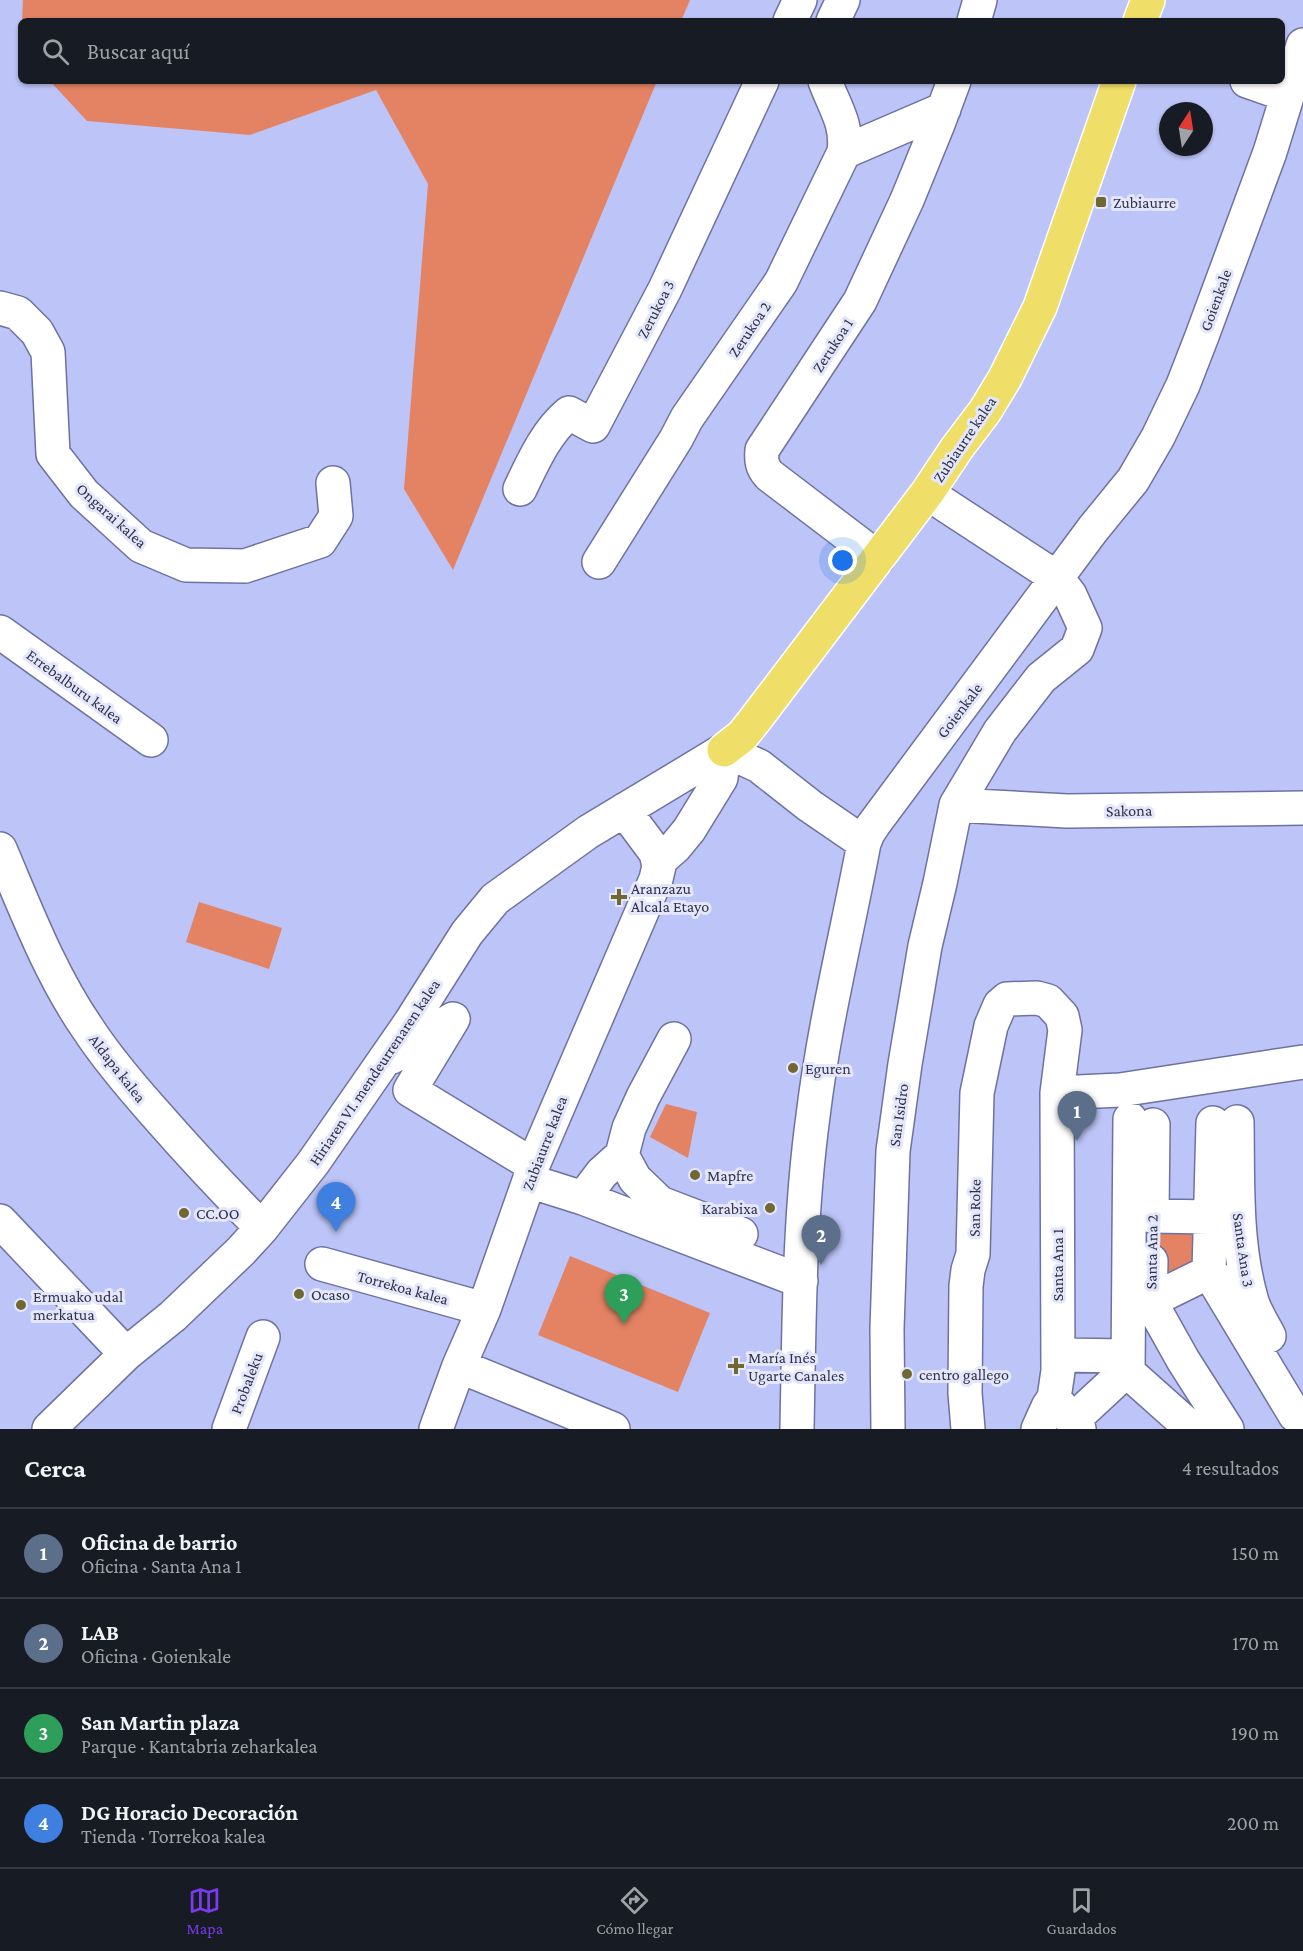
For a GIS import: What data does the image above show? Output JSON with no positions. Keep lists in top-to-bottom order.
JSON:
{
  "streets": {
    "main road": ["Zubiaurre kalea"],
    "street": [
      "Goienkale",
      "Zerukoa 3",
      "Zerukoa 2",
      "Zerukoa 1",
      "Ongarai kalea",
      "Errebalburu kalea",
      "Sakona",
      "Aldapa kalea",
      "Hiriaren VI. mendeurrenaren kalea",
      "San Isidro",
      "San Roke",
      "Santa Ana 3",
      "Santa Ana 2",
      "Santa Ana 1",
      "Torrekoa kalea",
      "Probaleku"
    ]
  },
  "crossings": [
    ["Goienkale", "San Isidro"],
    ["Zerukoa 1", "Zubiaurre kalea"],
    ["Zubiaurre kalea", "Hiriaren VI. mendeurrenaren kalea"],
    ["Zubiaurre kalea", "Torrekoa kalea"],
    ["Sakona", "San Isidro"],
    ["Aldapa kalea", "Hiriaren VI. mendeurrenaren kalea"],
    ["San Roke", "Santa Ana 1"]
  ],
  "places": {
    "transit": ["Zubiaurre"],
    "health": ["Aranzazu Alcala Etayo", "María Inés Ugarte Canales"],
    "other": [
      "Eguren",
      "Mapfre",
      "Karabixa",
      "CC.OO",
      "Ocaso",
      "Ermuako udal merkatua",
      "centro gallego"
    ]
  },
  "north": "top",
  "page": {
    "search": "Buscar aquí",
    "pins": [
      "1",
      "4",
      "2",
      "3"
    ],
    "heading": ["Cerca", "4 resultados"],
    "list": [
      {
        "mark": "1",
        "name": "Oficina de barrio",
        "note": "Oficina · Santa Ana 1",
        "value": "150 m"
      },
      {
        "mark": "2",
        "name": "LAB",
        "note": "Oficina · Goienkale",
        "value": "170 m"
      },
      {
        "mark": "3",
        "name": "San Martin plaza",
        "note": "Parque · Kantabria zeharkalea",
        "value": "190 m"
      },
      {
        "mark": "4",
        "name": "DG Horacio Decoración",
        "note": "Tienda · Torrekoa kalea",
        "value": "200 m"
      }
    ],
    "nav": ["Mapa", "Cómo llegar", "Guardados"]
  }
}
